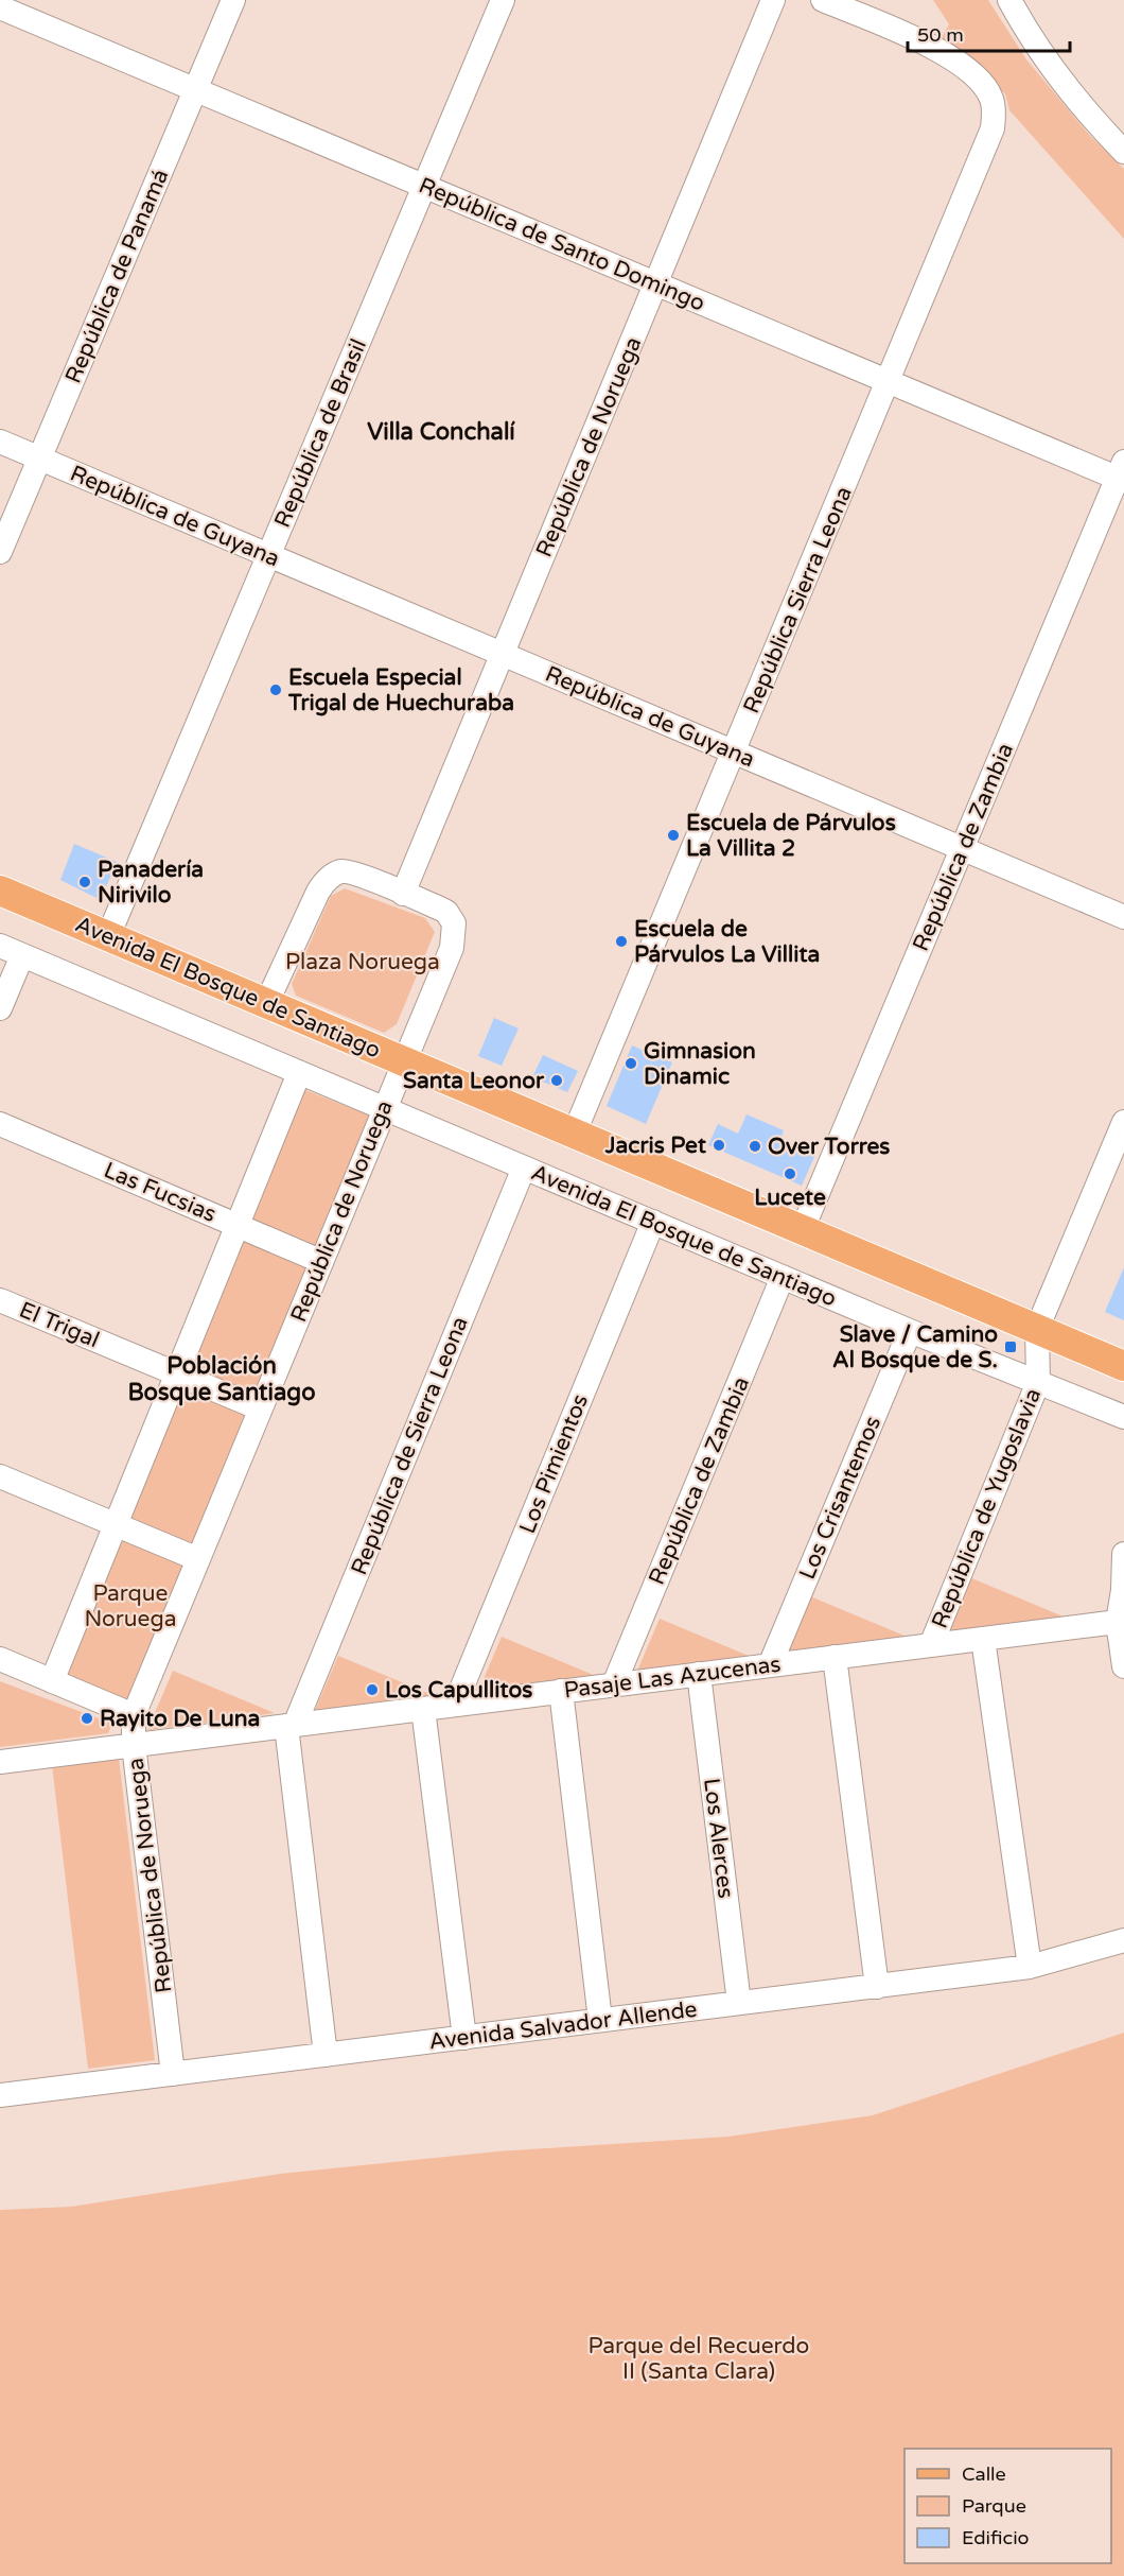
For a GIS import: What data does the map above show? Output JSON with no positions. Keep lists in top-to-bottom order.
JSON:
{
  "streets": {
    "main road": ["Avenida El Bosque de Santiago"],
    "street": [
      "República de Santo Domingo",
      "República de Panamá",
      "República de Brasil",
      "República de Noruega",
      "República de Guyana",
      "República Sierra Leona",
      "República de Zambia",
      "Las Fucsias",
      "El Trigal",
      "República de Sierra Leona",
      "Los Pimientos",
      "Los Crisantemos",
      "República de Yugoslavia",
      "Pasaje Las Azucenas",
      "Los Alerces",
      "Avenida Salvador Allende"
    ]
  },
  "crossings": [
    ["República de Santo Domingo", "República de Panamá"],
    ["República de Santo Domingo", "República de Brasil"],
    ["República de Santo Domingo", "República de Noruega"],
    ["República de Santo Domingo", "República Sierra Leona"],
    ["República de Santo Domingo", "República de Zambia"],
    ["República de Panamá", "República de Guyana"],
    ["República de Brasil", "República de Guyana"],
    ["República de Brasil", "Avenida El Bosque de Santiago"],
    ["República de Noruega", "República de Guyana"],
    ["República de Noruega", "Avenida El Bosque de Santiago"],
    ["República de Noruega", "Las Fucsias"],
    ["República de Noruega", "El Trigal"],
    ["República de Noruega", "Pasaje Las Azucenas"],
    ["República de Noruega", "Avenida Salvador Allende"],
    ["República de Guyana", "República Sierra Leona"],
    ["República de Guyana", "República de Zambia"],
    ["República Sierra Leona", "Avenida El Bosque de Santiago"],
    ["República de Zambia", "Avenida El Bosque de Santiago"],
    ["República de Zambia", "Pasaje Las Azucenas"],
    ["Avenida El Bosque de Santiago", "República de Sierra Leona"],
    ["Avenida El Bosque de Santiago", "Los Pimientos"],
    ["Avenida El Bosque de Santiago", "Los Crisantemos"],
    ["Avenida El Bosque de Santiago", "República de Yugoslavia"],
    ["República de Sierra Leona", "Pasaje Las Azucenas"],
    ["República de Sierra Leona", "Avenida Salvador Allende"],
    ["Los Pimientos", "Pasaje Las Azucenas"],
    ["Los Crisantemos", "Pasaje Las Azucenas"],
    ["República de Yugoslavia", "Pasaje Las Azucenas"],
    ["República de Yugoslavia", "Avenida Salvador Allende"],
    ["Pasaje Las Azucenas", "Los Alerces"],
    ["Los Alerces", "Avenida Salvador Allende"]
  ],
  "districts": ["Villa Conchalí", "Población Bosque Santiago"],
  "parks": ["Plaza Noruega", "Parque Noruega", "Parque del Recuerdo II (Santa Clara)"],
  "places": {
    "other": [
      "Escuela Especial Trigal de Huechuraba",
      "Escuela de Párvulos La Villita 2",
      "Panadería Nirivilo",
      "Escuela de Párvulos La Villita",
      "Gimnasion Dinamic",
      "Santa Leonor",
      "Jacris Pet",
      "Over Torres",
      "Lucete",
      "Los Capullitos",
      "Rayito De Luna"
    ],
    "transit": ["Slave / Camino Al Bosque de S."]
  },
  "legend": ["Calle", "Parque", "Edificio"],
  "scale_bar": "50 m"
}
